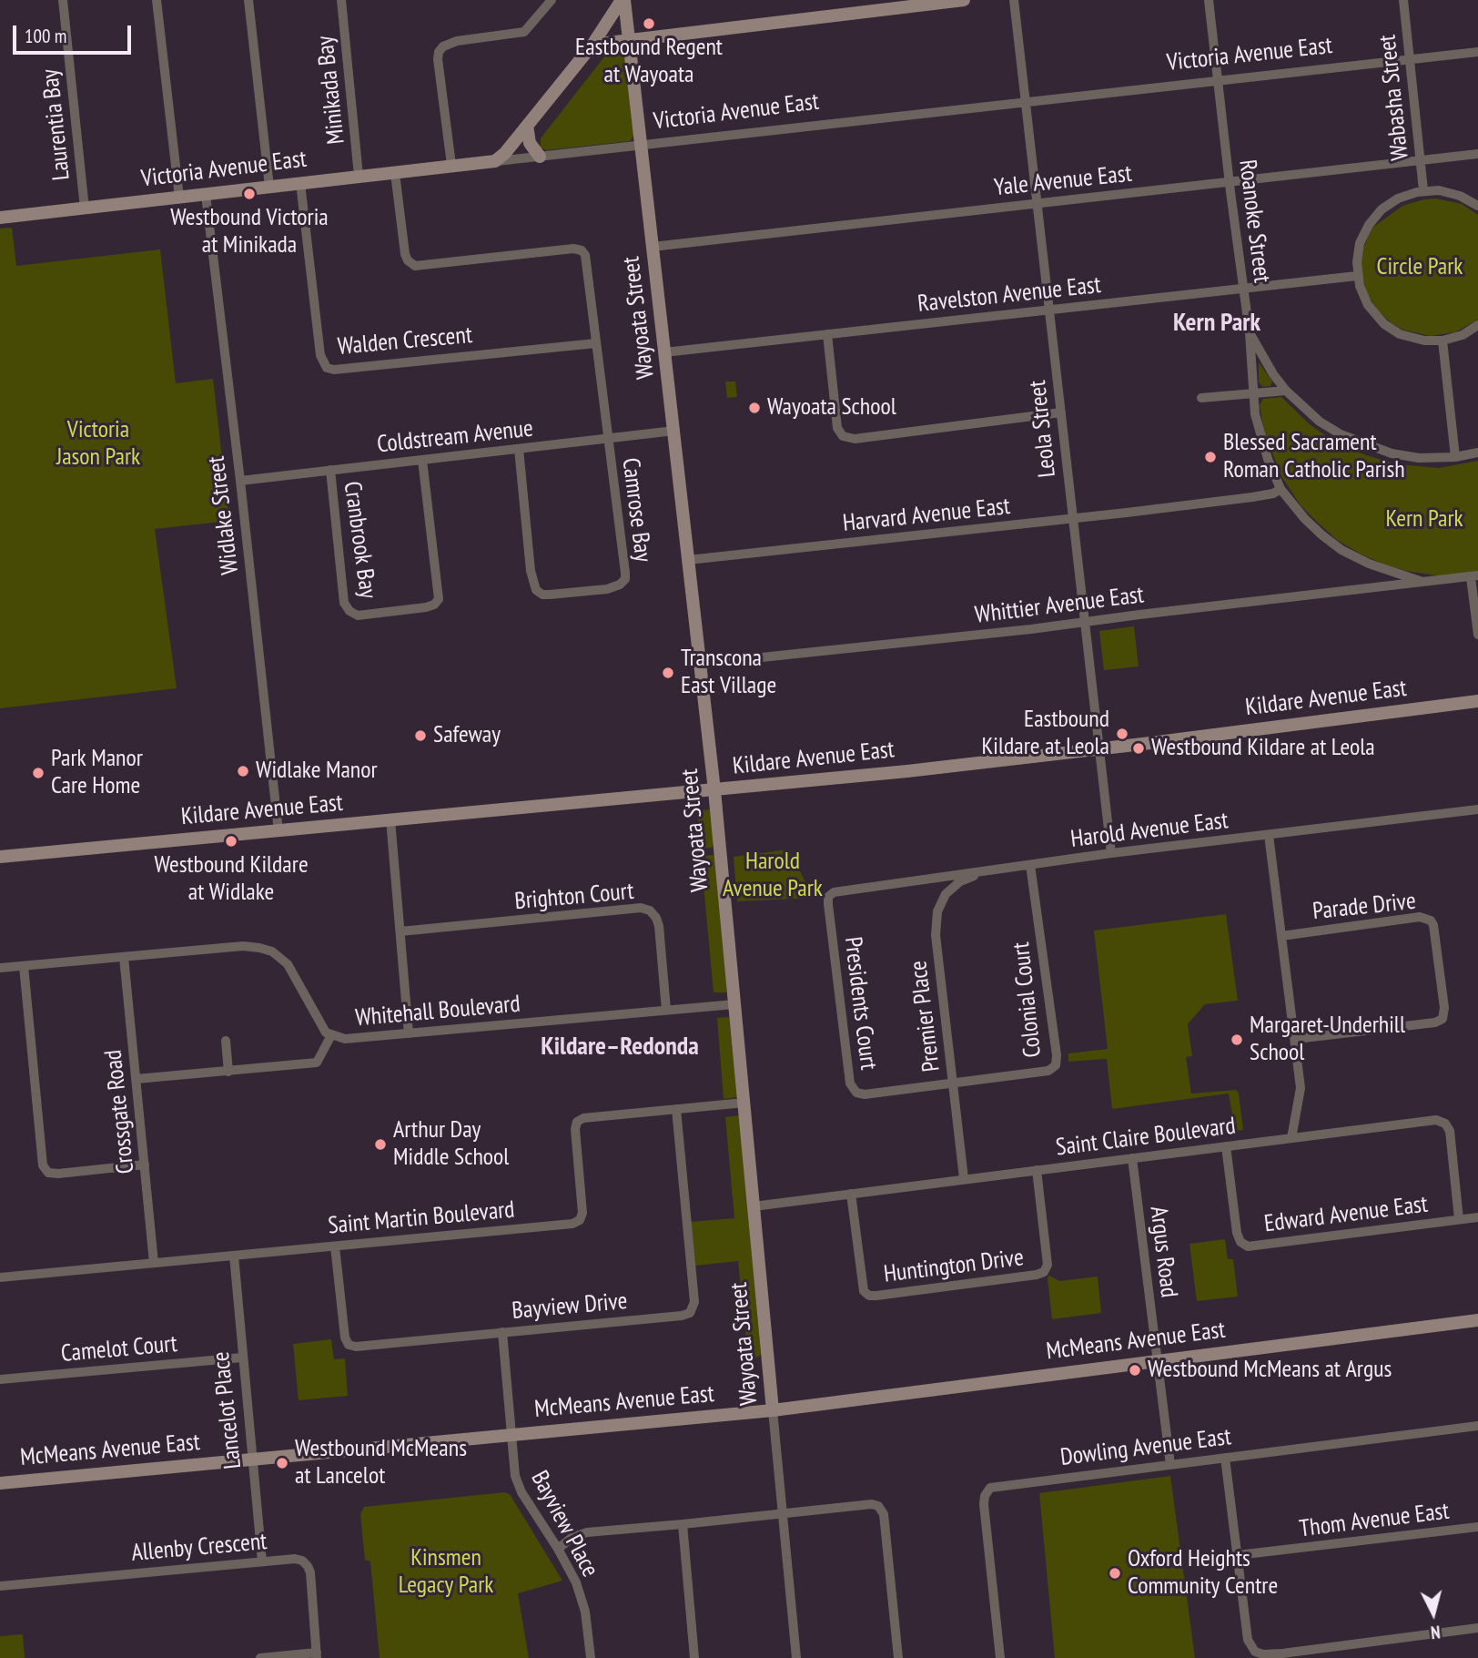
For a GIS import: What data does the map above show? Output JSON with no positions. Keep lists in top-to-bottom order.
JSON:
{
  "streets": {
    "street": [
      "Victoria Avenue East",
      "Minikada Bay",
      "Wabasha Street",
      "Laurentia Bay",
      "Yale Avenue East",
      "Roanoke Street",
      "Ravelston Avenue East",
      "Wayoata Street",
      "Walden Crescent",
      "Leola Street",
      "Coldstream Avenue",
      "Camrose Bay",
      "Widlake Street",
      "Harvard Avenue East",
      "Cranbrook Bay",
      "Whittier Avenue East",
      "Kildare Avenue East",
      "Harold Avenue East",
      "Brighton Court",
      "Parade Drive",
      "Colonial Court",
      "Presidents Court",
      "Whitehall Boulevard",
      "Premier Place",
      "Crossgate Road",
      "Saint Claire Boulevard",
      "Edward Avenue East",
      "Saint Martin Boulevard",
      "Argus Road",
      "Huntington Drive",
      "Bayview Drive",
      "McMeans Avenue East",
      "Camelot Court",
      "Lancelot Place",
      "Dowling Avenue East",
      "Thom Avenue East",
      "Bayview Place",
      "Allenby Crescent"
    ]
  },
  "crossings": [
    ["Victoria Avenue East", "Minikada Bay"],
    ["Victoria Avenue East", "Wabasha Street"],
    ["Victoria Avenue East", "Laurentia Bay"],
    ["Victoria Avenue East", "Roanoke Street"],
    ["Victoria Avenue East", "Wayoata Street"],
    ["Victoria Avenue East", "Walden Crescent"],
    ["Victoria Avenue East", "Leola Street"],
    ["Victoria Avenue East", "Widlake Street"],
    ["Wabasha Street", "Yale Avenue East"],
    ["Yale Avenue East", "Roanoke Street"],
    ["Yale Avenue East", "Wayoata Street"],
    ["Yale Avenue East", "Leola Street"],
    ["Roanoke Street", "Ravelston Avenue East"],
    ["Roanoke Street", "Harvard Avenue East"],
    ["Roanoke Street", "Whittier Avenue East"],
    ["Ravelston Avenue East", "Wayoata Street"],
    ["Ravelston Avenue East", "Leola Street"],
    ["Wayoata Street", "Coldstream Avenue"],
    ["Wayoata Street", "Harvard Avenue East"],
    ["Wayoata Street", "Whittier Avenue East"],
    ["Wayoata Street", "Kildare Avenue East"],
    ["Wayoata Street", "Whitehall Boulevard"],
    ["Wayoata Street", "Saint Claire Boulevard"],
    ["Wayoata Street", "Saint Martin Boulevard"],
    ["Wayoata Street", "McMeans Avenue East"],
    ["Leola Street", "Harvard Avenue East"],
    ["Leola Street", "Whittier Avenue East"],
    ["Leola Street", "Kildare Avenue East"],
    ["Leola Street", "Harold Avenue East"],
    ["Coldstream Avenue", "Camrose Bay"],
    ["Coldstream Avenue", "Widlake Street"],
    ["Coldstream Avenue", "Cranbrook Bay"],
    ["Widlake Street", "Kildare Avenue East"],
    ["Harold Avenue East", "Colonial Court"],
    ["Harold Avenue East", "Presidents Court"],
    ["Harold Avenue East", "Premier Place"],
    ["Brighton Court", "Whitehall Boulevard"],
    ["Colonial Court", "Presidents Court"],
    ["Colonial Court", "Premier Place"],
    ["Presidents Court", "Premier Place"],
    ["Whitehall Boulevard", "Crossgate Road"],
    ["Premier Place", "Saint Claire Boulevard"],
    ["Crossgate Road", "Saint Martin Boulevard"],
    ["Saint Claire Boulevard", "Edward Avenue East"],
    ["Saint Claire Boulevard", "Argus Road"],
    ["Saint Claire Boulevard", "Huntington Drive"],
    ["Saint Martin Boulevard", "Bayview Drive"],
    ["Saint Martin Boulevard", "Lancelot Place"],
    ["Argus Road", "McMeans Avenue East"],
    ["Argus Road", "Dowling Avenue East"],
    ["Bayview Drive", "Bayview Place"],
    ["McMeans Avenue East", "Lancelot Place"],
    ["McMeans Avenue East", "Bayview Place"],
    ["Camelot Court", "Lancelot Place"],
    ["Lancelot Place", "Allenby Crescent"]
  ],
  "districts": ["Kern Park", "Kildare–Redonda"],
  "parks": [
    "Circle Park",
    "Victoria Jason Park",
    "Kern Park",
    "Harold Avenue Park",
    "Kinsmen Legacy Park"
  ],
  "places": [
    "Eastbound Regent at Wayoata",
    "Westbound Victoria at Minikada",
    "Wayoata School",
    "Blessed Sacrament Roman Catholic Parish",
    "Transcona East Village",
    "Eastbound Kildare at Leola",
    "Safeway",
    "Westbound Kildare at Leola",
    "Widlake Manor",
    "Park Manor Care Home",
    "Westbound Kildare at Widlake",
    "Margaret-Underhill School",
    "Arthur Day Middle School",
    "Westbound McMeans at Argus",
    "Westbound McMeans at Lancelot",
    "Oxford Heights Community Centre"
  ],
  "scale_bar": "100 m",
  "north": "bottom"
}
